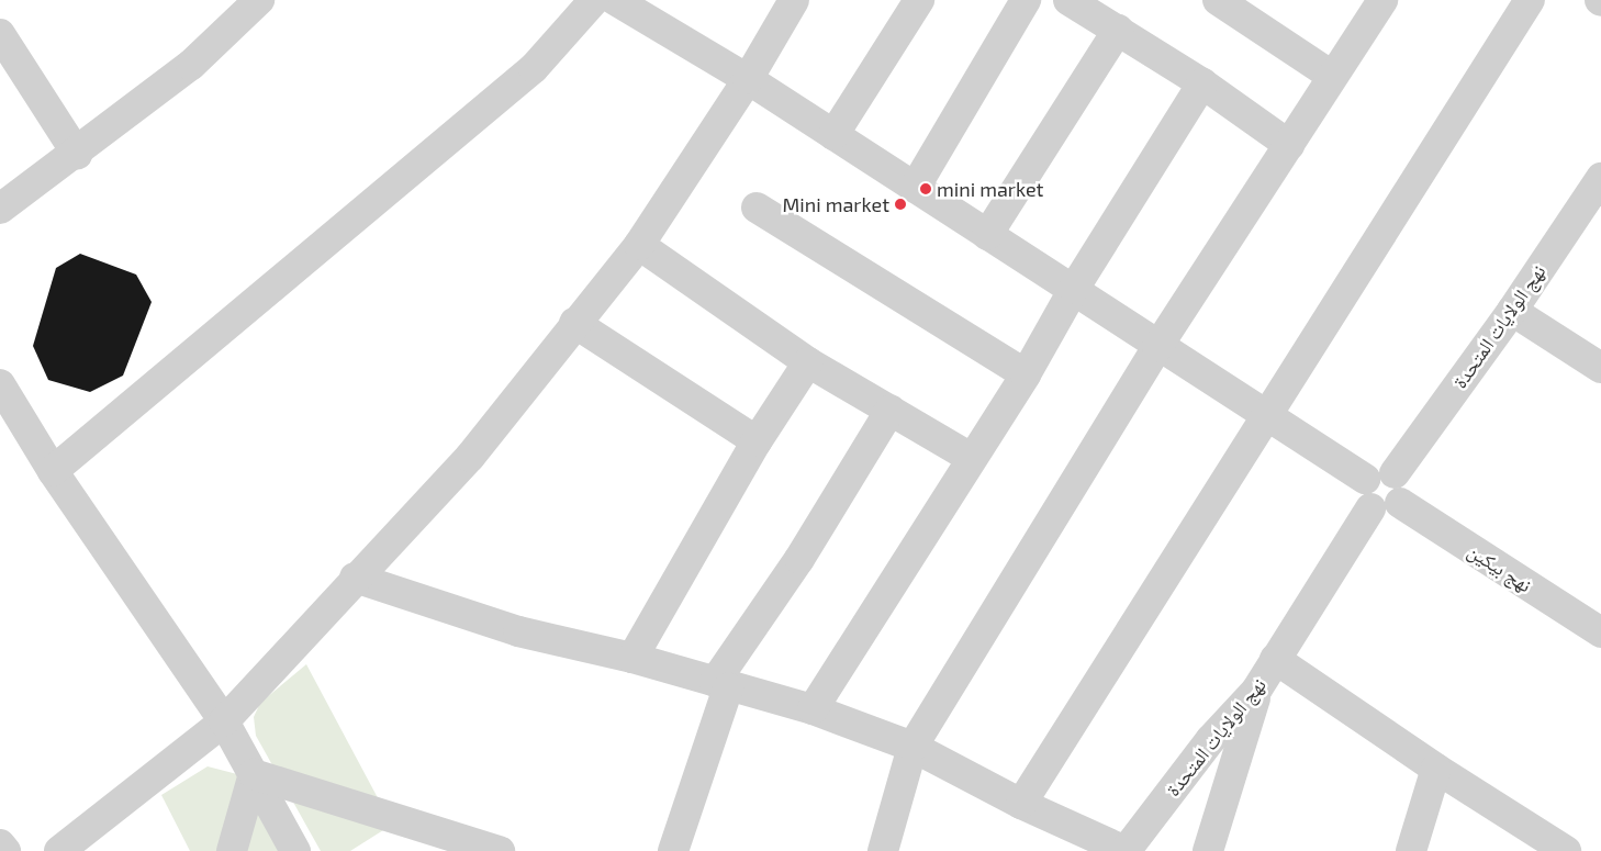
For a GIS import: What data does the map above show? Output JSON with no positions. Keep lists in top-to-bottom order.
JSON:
{
  "streets": {
    "street": ["نهج الولايات المتحدة", "نهج بيكين"]
  },
  "crossings": [
    ["نهج الولايات المتحدة", "نهج بيكين"]
  ],
  "places": ["mini market", "Mini market"]
}
